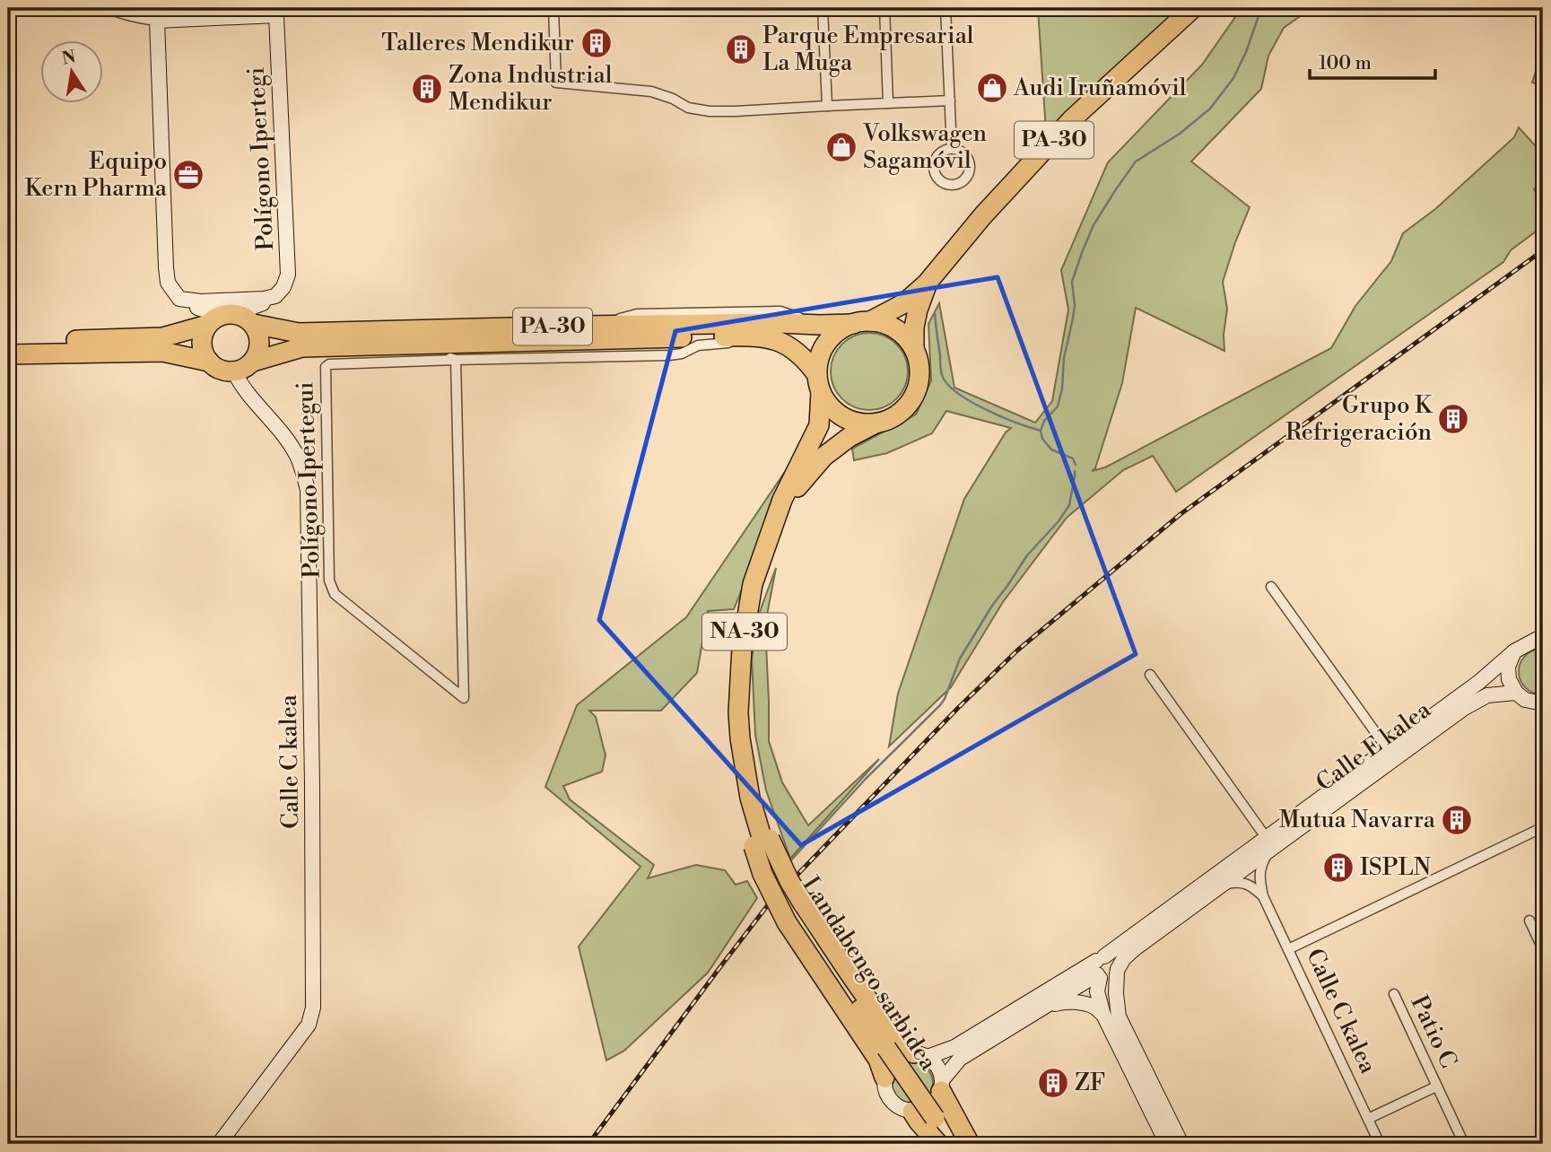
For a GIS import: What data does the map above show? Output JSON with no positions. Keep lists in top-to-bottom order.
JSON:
{
  "streets": {
    "highway": ["PA-30", "NA-30", "Landabengo sarbidea"],
    "street": [
      "Polígono Ipertegi",
      "Polígono Ipertegui",
      "Calle E kalea",
      "Calle C kalea",
      "Patio C"
    ]
  },
  "crossings": [
    ["PA-30", "Calle C kalea"],
    ["PA-30", "Landabengo sarbidea"],
    ["Calle C kalea", "Patio C"]
  ],
  "places": {
    "building": [
      "Talleres Mendikur",
      "Parque Empresarial La Muga",
      "Zona Industrial Mendikur",
      "Grupo K Refrigeración",
      "Mutua Navarra",
      "ISPLN",
      "ZF"
    ],
    "shop": ["Audi Iruñamóvil", "Volkswagen Sagamóvil"],
    "office": ["Equipo Kern Pharma"]
  },
  "scale_bar": "100 m",
  "north": "top"
}
